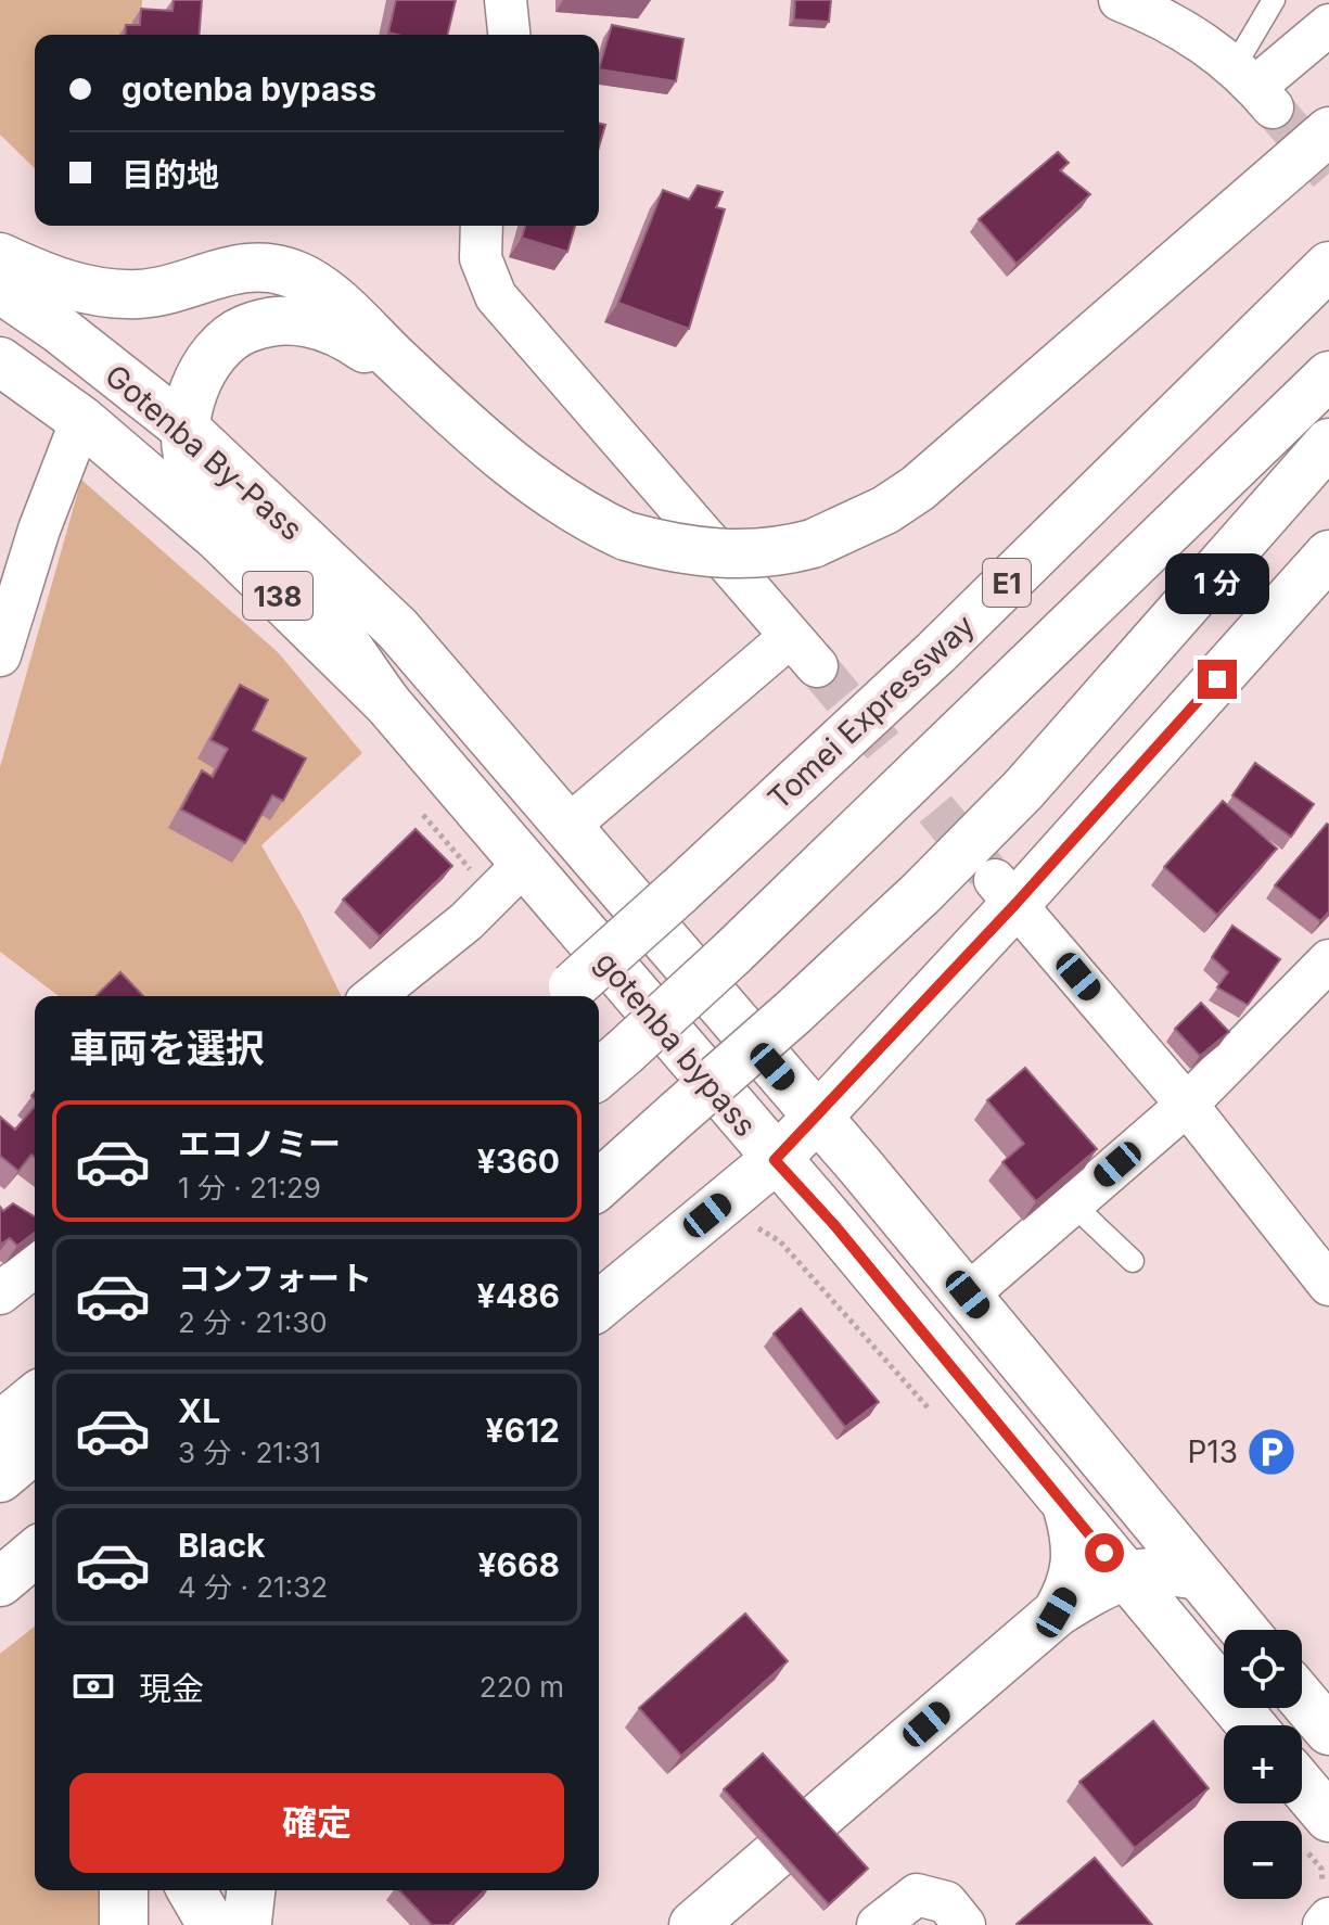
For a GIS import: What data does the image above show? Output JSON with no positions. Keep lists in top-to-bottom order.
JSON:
{
  "streets": {
    "main road": [
      "Gotenba By-Pass",
      "E1",
      "138",
      "Tomei Expressway",
      "gotenba bypass"
    ]
  },
  "crossings": [
    ["Gotenba By-Pass", "gotenba bypass"]
  ],
  "places": {
    "parking": ["P13"]
  },
  "page": {
    "banner": ["gotenba bypass", "目的地"],
    "bubble": "1 分",
    "heading": "車両を選択",
    "list": [
      {
        "name": "エコノミー",
        "note": "1 分 · 21:29",
        "value": "¥360"
      },
      {
        "name": "コンフォート",
        "note": "2 分 · 21:30",
        "value": "¥486"
      },
      {
        "name": "XL",
        "note": "3 分 · 21:31",
        "value": "¥612"
      },
      {
        "name": "Black",
        "note": "4 分 · 21:32",
        "value": "¥668"
      }
    ],
    "map_buttons": ["+", "−"],
    "pay": ["現金", "220 m"],
    "buttons": "確定"
  }
}
